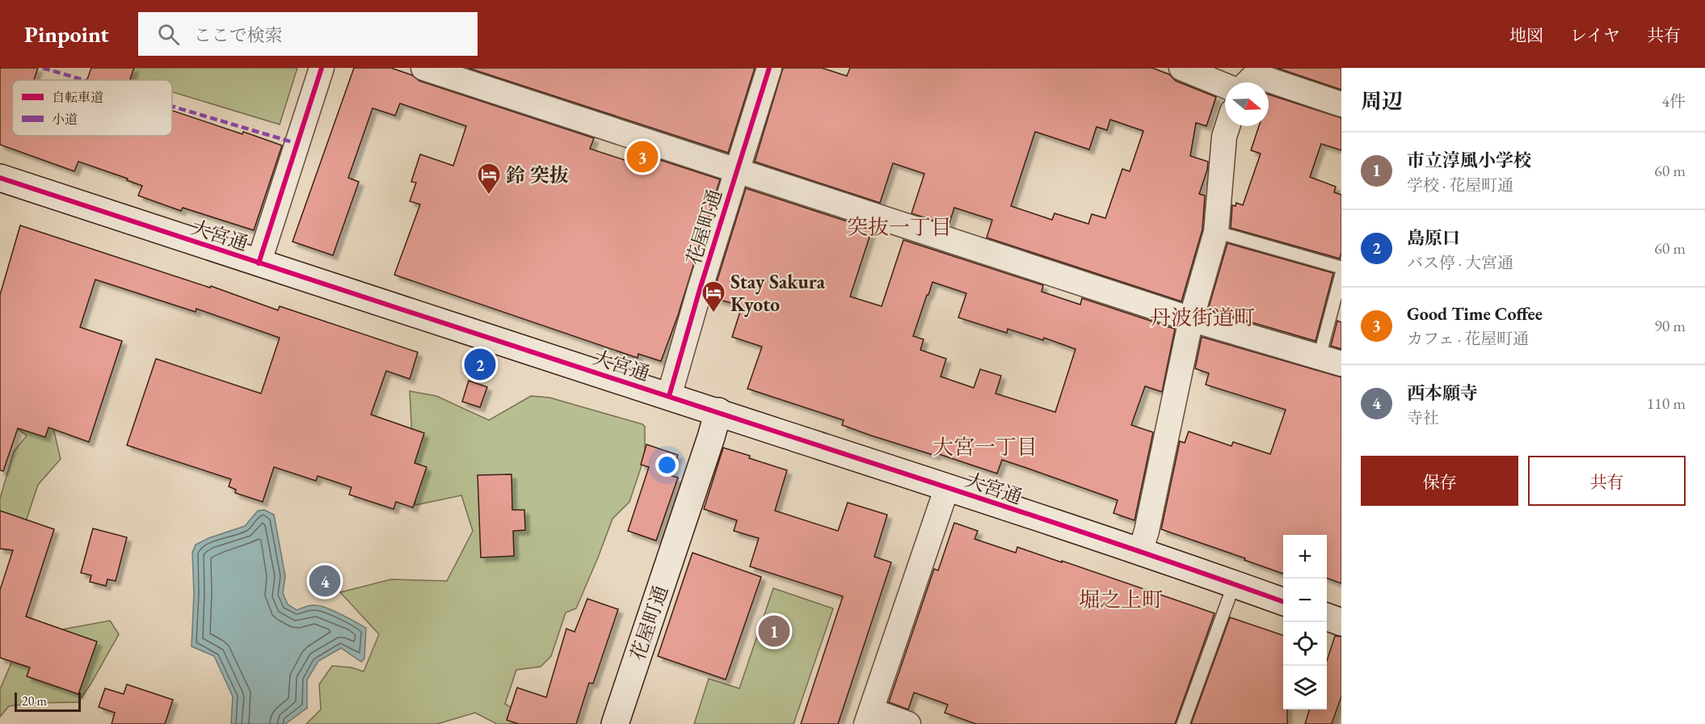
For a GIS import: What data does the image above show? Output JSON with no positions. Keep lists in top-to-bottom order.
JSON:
{
  "streets": {
    "street": ["花屋町通", "大宮通"]
  },
  "crossings": [
    ["花屋町通", "大宮通"]
  ],
  "districts": [
    "突抜一丁目",
    "丹波街道町",
    "大宮一丁目",
    "堀之上町"
  ],
  "places": {
    "hotel": ["鈴 突抜", "Stay Sakura Kyoto"]
  },
  "legend": ["自転車道", "小道"],
  "scale_bar": "20 m",
  "north": "right",
  "page": {
    "header": "Pinpoint",
    "search": "ここで検索",
    "nav": ["地図", "レイヤ", "共有"],
    "heading": ["周辺", "4件"],
    "list": [
      {
        "mark": "1",
        "name": "市立淳風小学校",
        "note": "学校 · 花屋町通",
        "value": "60 m"
      },
      {
        "mark": "2",
        "name": "島原口",
        "note": "バス停 · 大宮通",
        "value": "60 m"
      },
      {
        "mark": "3",
        "name": "Good Time Coffee",
        "note": "カフェ · 花屋町通",
        "value": "90 m"
      },
      {
        "mark": "4",
        "name": "西本願寺",
        "note": "寺社",
        "value": "110 m"
      }
    ],
    "pins": [
      "3",
      "2",
      "4",
      "1"
    ],
    "buttons": ["保存", "共有"],
    "map_buttons": ["+", "−"],
    "scale": "20 m"
  }
}
